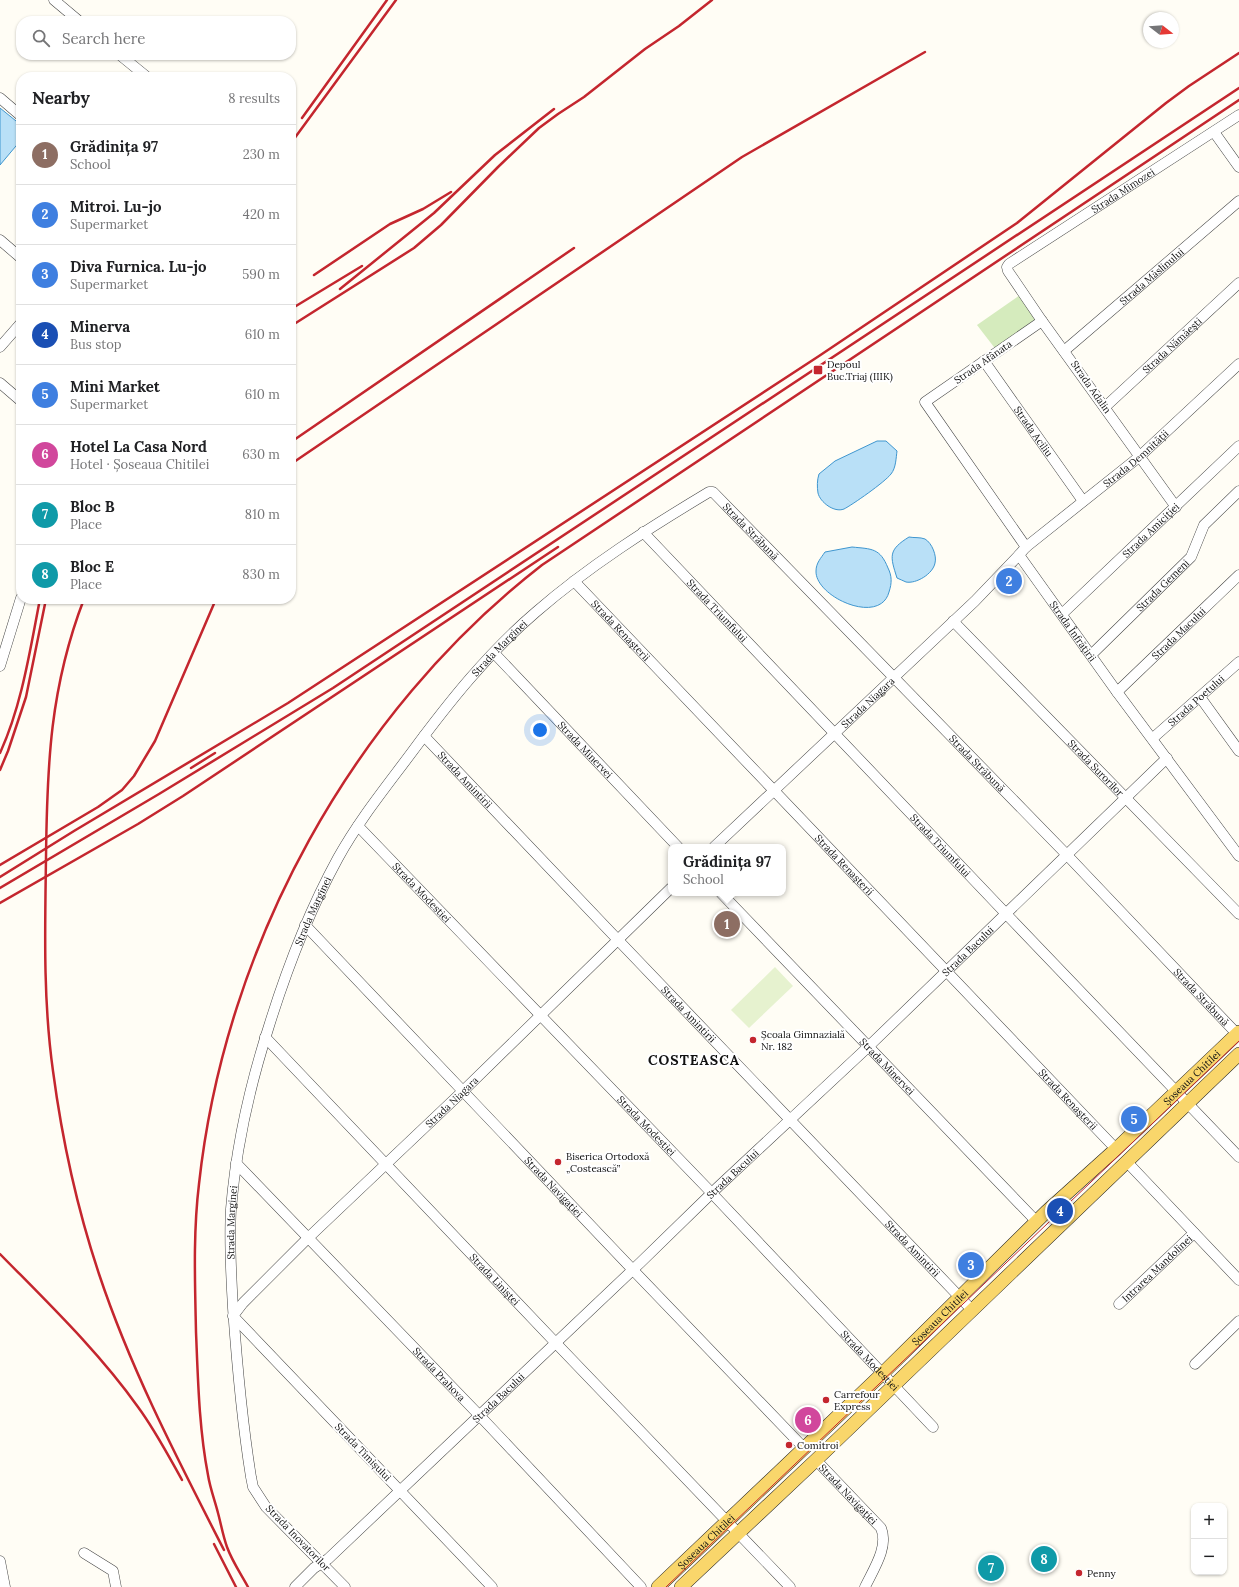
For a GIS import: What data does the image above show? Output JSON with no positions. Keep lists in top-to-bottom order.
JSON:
{
  "streets": {
    "main road": ["Șoseaua Chitilei"],
    "street": [
      "Strada Mimozei",
      "Strada Măslinului",
      "Strada Nămăești",
      "Strada Afânata",
      "Strada Adalin",
      "Strada Aciliu",
      "Strada Demnității",
      "Strada Amiciției",
      "Strada Străbună",
      "Strada Gemeni",
      "Strada Triumfului",
      "Strada Înfrățirii",
      "Strada Renașterii",
      "Strada Macului",
      "Strada Marginei",
      "Strada Poetului",
      "Strada Niagara",
      "Strada Minervei",
      "Strada Surorilor",
      "Strada Amintirii",
      "Strada Modestiei",
      "Strada Bacului",
      "Strada Navigației",
      "Intrarea Mandolinei",
      "Strada Liniștei",
      "Strada Prahova",
      "Strada Timișului",
      "Strada Inovatorilor"
    ]
  },
  "crossings": [
    ["Strada Mimozei", "Strada Adalin"],
    ["Strada Măslinului", "Strada Adalin"],
    ["Strada Nămăești", "Strada Adalin"],
    ["Strada Afânata", "Strada Adalin"],
    ["Strada Afânata", "Strada Aciliu"],
    ["Strada Afânata", "Strada Demnității"],
    ["Strada Adalin", "Strada Demnității"],
    ["Strada Adalin", "Strada Amiciției"],
    ["Strada Aciliu", "Strada Demnității"],
    ["Strada Amiciției", "Strada Înfrățirii"],
    ["Strada Străbună", "Strada Marginei"],
    ["Strada Străbună", "Strada Niagara"],
    ["Strada Străbună", "Strada Bacului"],
    ["Strada Străbună", "Șoseaua Chitilei"],
    ["Strada Gemeni", "Strada Înfrățirii"],
    ["Strada Triumfului", "Strada Marginei"],
    ["Strada Triumfului", "Strada Niagara"],
    ["Strada Triumfului", "Strada Bacului"],
    ["Strada Triumfului", "Șoseaua Chitilei"],
    ["Strada Înfrățirii", "Strada Macului"],
    ["Strada Înfrățirii", "Strada Poetului"],
    ["Strada Înfrățirii", "Strada Niagara"],
    ["Strada Înfrățirii", "Strada Bacului"],
    ["Strada Renașterii", "Strada Marginei"],
    ["Strada Renașterii", "Strada Niagara"],
    ["Strada Renașterii", "Strada Bacului"],
    ["Strada Renașterii", "Șoseaua Chitilei"],
    ["Strada Marginei", "Strada Niagara"],
    ["Strada Marginei", "Strada Minervei"],
    ["Strada Marginei", "Strada Amintirii"],
    ["Strada Marginei", "Strada Modestiei"],
    ["Strada Marginei", "Strada Navigației"],
    ["Strada Marginei", "Strada Liniștei"],
    ["Strada Marginei", "Strada Prahova"],
    ["Strada Marginei", "Strada Timișului"],
    ["Strada Marginei", "Strada Inovatorilor"],
    ["Strada Niagara", "Strada Surorilor"],
    ["Strada Niagara", "Strada Amintirii"],
    ["Strada Niagara", "Strada Modestiei"],
    ["Strada Niagara", "Strada Navigației"],
    ["Strada Niagara", "Strada Liniștei"],
    ["Strada Niagara", "Strada Prahova"],
    ["Strada Niagara", "Strada Timișului"],
    ["Strada Minervei", "Strada Bacului"],
    ["Strada Minervei", "Șoseaua Chitilei"],
    ["Strada Surorilor", "Strada Bacului"],
    ["Strada Amintirii", "Strada Bacului"],
    ["Strada Amintirii", "Șoseaua Chitilei"],
    ["Strada Modestiei", "Strada Bacului"],
    ["Strada Modestiei", "Șoseaua Chitilei"],
    ["Strada Bacului", "Strada Navigației"],
    ["Strada Bacului", "Strada Liniștei"],
    ["Strada Bacului", "Strada Prahova"],
    ["Strada Bacului", "Strada Timișului"],
    ["Strada Bacului", "Strada Inovatorilor"],
    ["Șoseaua Chitilei", "Strada Navigației"],
    ["Șoseaua Chitilei", "Strada Liniștei"]
  ],
  "districts": ["COSTEASCA"],
  "places": {
    "transit": ["Depoul Buc.Triaj (IIIK)"],
    "other": [
      "Școala Gimnazială Nr. 182",
      "Biserica Ortodoxă „Costească”",
      "Carrefour Express",
      "Comitroi",
      "Penny"
    ]
  },
  "north": "right",
  "page": {
    "search": "Search here",
    "heading": ["Nearby", "8 results"],
    "list": [
      {
        "mark": "1",
        "name": "Grădinița 97",
        "note": "School",
        "value": "230 m"
      },
      {
        "mark": "2",
        "name": "Mitroi. Lu-jo",
        "note": "Supermarket",
        "value": "420 m"
      },
      {
        "mark": "3",
        "name": "Diva Furnica. Lu-jo",
        "note": "Supermarket",
        "value": "590 m"
      },
      {
        "mark": "4",
        "name": "Minerva",
        "note": "Bus stop",
        "value": "610 m"
      },
      {
        "mark": "5",
        "name": "Mini Market",
        "note": "Supermarket",
        "value": "610 m"
      },
      {
        "mark": "6",
        "name": "Hotel La Casa Nord",
        "note": "Hotel · Șoseaua Chitilei",
        "value": "630 m"
      },
      {
        "mark": "7",
        "name": "Bloc B",
        "note": "Place",
        "value": "810 m"
      },
      {
        "mark": "8",
        "name": "Bloc E",
        "note": "Place",
        "value": "830 m"
      }
    ],
    "pins": [
      "2",
      "1",
      "5",
      "4",
      "3",
      "6",
      "8",
      "7"
    ],
    "popup": ["Grădinița 97", "School"],
    "map_buttons": ["+", "−"]
  }
}
